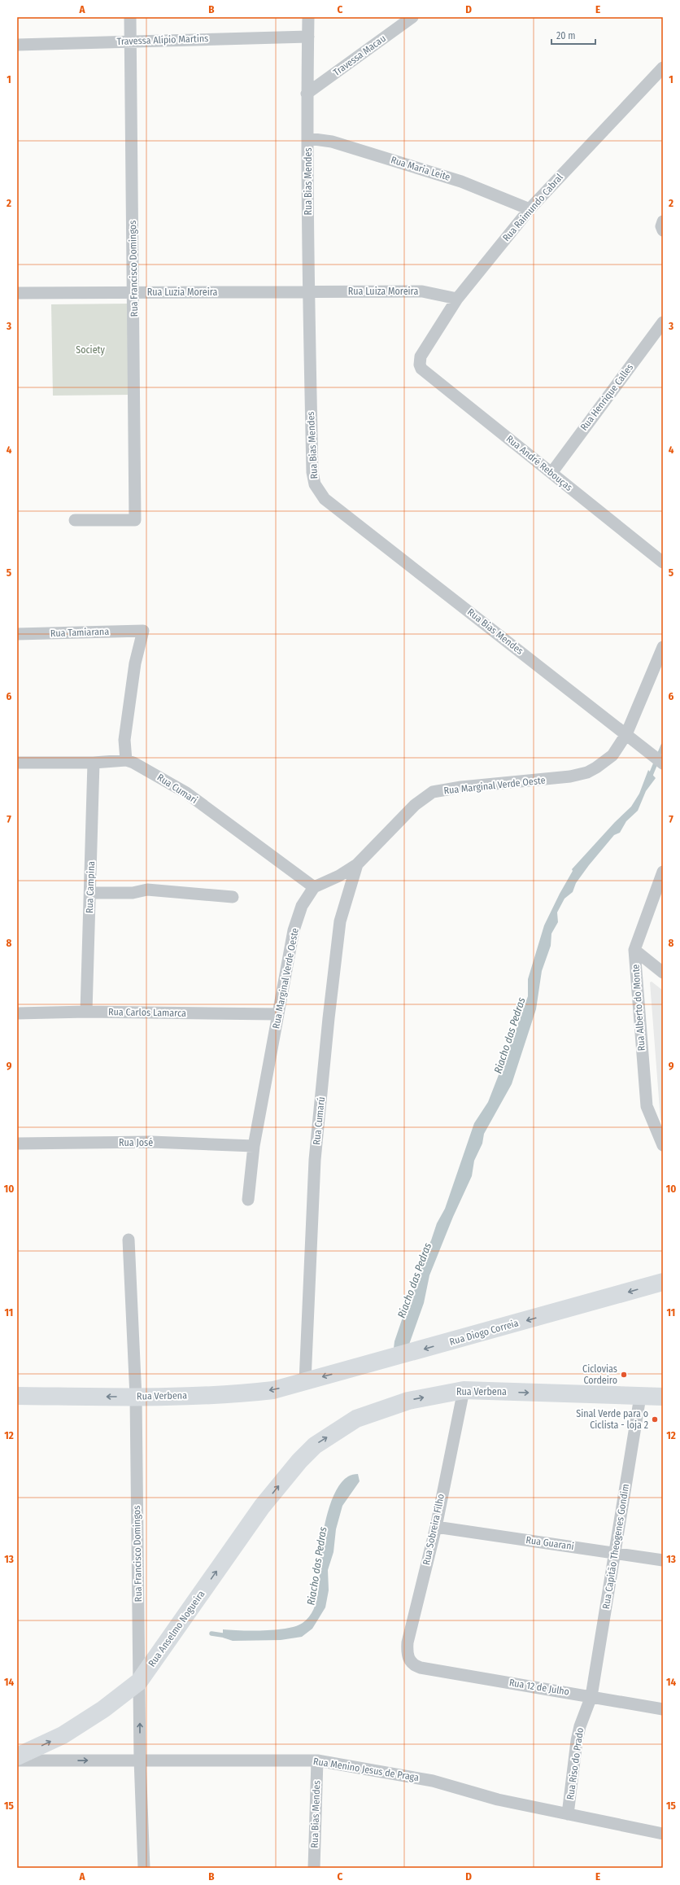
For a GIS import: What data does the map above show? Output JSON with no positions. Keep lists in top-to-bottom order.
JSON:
{
  "streets": {
    "main road": ["Rua Diogo Correia", "Rua Verbena", "Rua Anselmo Nogueira"],
    "street": [
      "Travessa Alípio Martins",
      "Travessa Macau",
      "Rua Maria Leite",
      "Rua Bias Mendes",
      "Rua Raimundo Cabral",
      "Rua Francisco Domingos",
      "Rua Luiza Moreira",
      "Rua Luzia Moreira",
      "Rua Henrique Calles",
      "Rua André Rebouças",
      "Rua Tamiarana",
      "Rua Marginal Verde Oeste",
      "Rua Cumari",
      "Rua Campina",
      "Rua Alberto do Monte",
      "Rua Carlos Lamarca",
      "Rua Cumarú",
      "Rua José",
      "Rua Sobreira Filho",
      "Rua Guarani",
      "Rua Capitão Theogenes Gondim",
      "Rua 12 de Julho",
      "Rua Riso do Prado",
      "Rua Menino Jesus de Praga"
    ]
  },
  "crossings": [
    ["Travessa Alípio Martins", "Rua Bias Mendes"],
    ["Travessa Alípio Martins", "Rua Francisco Domingos"],
    ["Travessa Macau", "Rua Bias Mendes"],
    ["Rua Maria Leite", "Rua Bias Mendes"],
    ["Rua Maria Leite", "Rua Raimundo Cabral"],
    ["Rua Bias Mendes", "Rua Luiza Moreira"],
    ["Rua Bias Mendes", "Rua Luzia Moreira"],
    ["Rua Bias Mendes", "Rua Marginal Verde Oeste"],
    ["Rua Bias Mendes", "Rua Menino Jesus de Praga"],
    ["Rua Raimundo Cabral", "Rua Luiza Moreira"],
    ["Rua Raimundo Cabral", "Rua André Rebouças"],
    ["Rua Francisco Domingos", "Rua Luzia Moreira"],
    ["Rua Francisco Domingos", "Rua Verbena"],
    ["Rua Francisco Domingos", "Rua Anselmo Nogueira"],
    ["Rua Francisco Domingos", "Rua Menino Jesus de Praga"],
    ["Rua Luiza Moreira", "Rua Luzia Moreira"],
    ["Rua Henrique Calles", "Rua André Rebouças"],
    ["Rua Tamiarana", "Rua Cumari"],
    ["Rua Marginal Verde Oeste", "Rua Cumari"],
    ["Rua Marginal Verde Oeste", "Rua Carlos Lamarca"],
    ["Rua Marginal Verde Oeste", "Rua Cumarú"],
    ["Rua Marginal Verde Oeste", "Rua José"],
    ["Rua Cumari", "Rua Campina"],
    ["Rua Campina", "Rua Carlos Lamarca"],
    ["Rua Cumarú", "Rua Diogo Correia"],
    ["Rua Cumarú", "Rua Verbena"],
    ["Rua Diogo Correia", "Rua Verbena"],
    ["Rua Verbena", "Rua Sobreira Filho"],
    ["Rua Verbena", "Rua Capitão Theogenes Gondim"],
    ["Rua Verbena", "Rua Anselmo Nogueira"],
    ["Rua Sobreira Filho", "Rua Guarani"],
    ["Rua Sobreira Filho", "Rua 12 de Julho"],
    ["Rua Guarani", "Rua Capitão Theogenes Gondim"],
    ["Rua Capitão Theogenes Gondim", "Rua 12 de Julho"],
    ["Rua Capitão Theogenes Gondim", "Rua Riso do Prado"],
    ["Rua 12 de Julho", "Rua Riso do Prado"],
    ["Rua Riso do Prado", "Rua Menino Jesus de Praga"]
  ],
  "one_way": ["Rua Diogo Correia", "Rua Anselmo Nogueira"],
  "water": ["Riacho das Pedras"],
  "parks": ["Society"],
  "places": ["Ciclovias Cordeiro", "Sinal Verde para o Ciclista - loja 2"],
  "scale_bar": "20 m",
  "grid": {
    "columns": [
      "A",
      "B",
      "C",
      "D",
      "E"
    ],
    "rows": [
      "1",
      "2",
      "3",
      "4",
      "5",
      "6",
      "7",
      "8",
      "9",
      "10",
      "11",
      "12",
      "13",
      "14",
      "15"
    ]
  }
}
